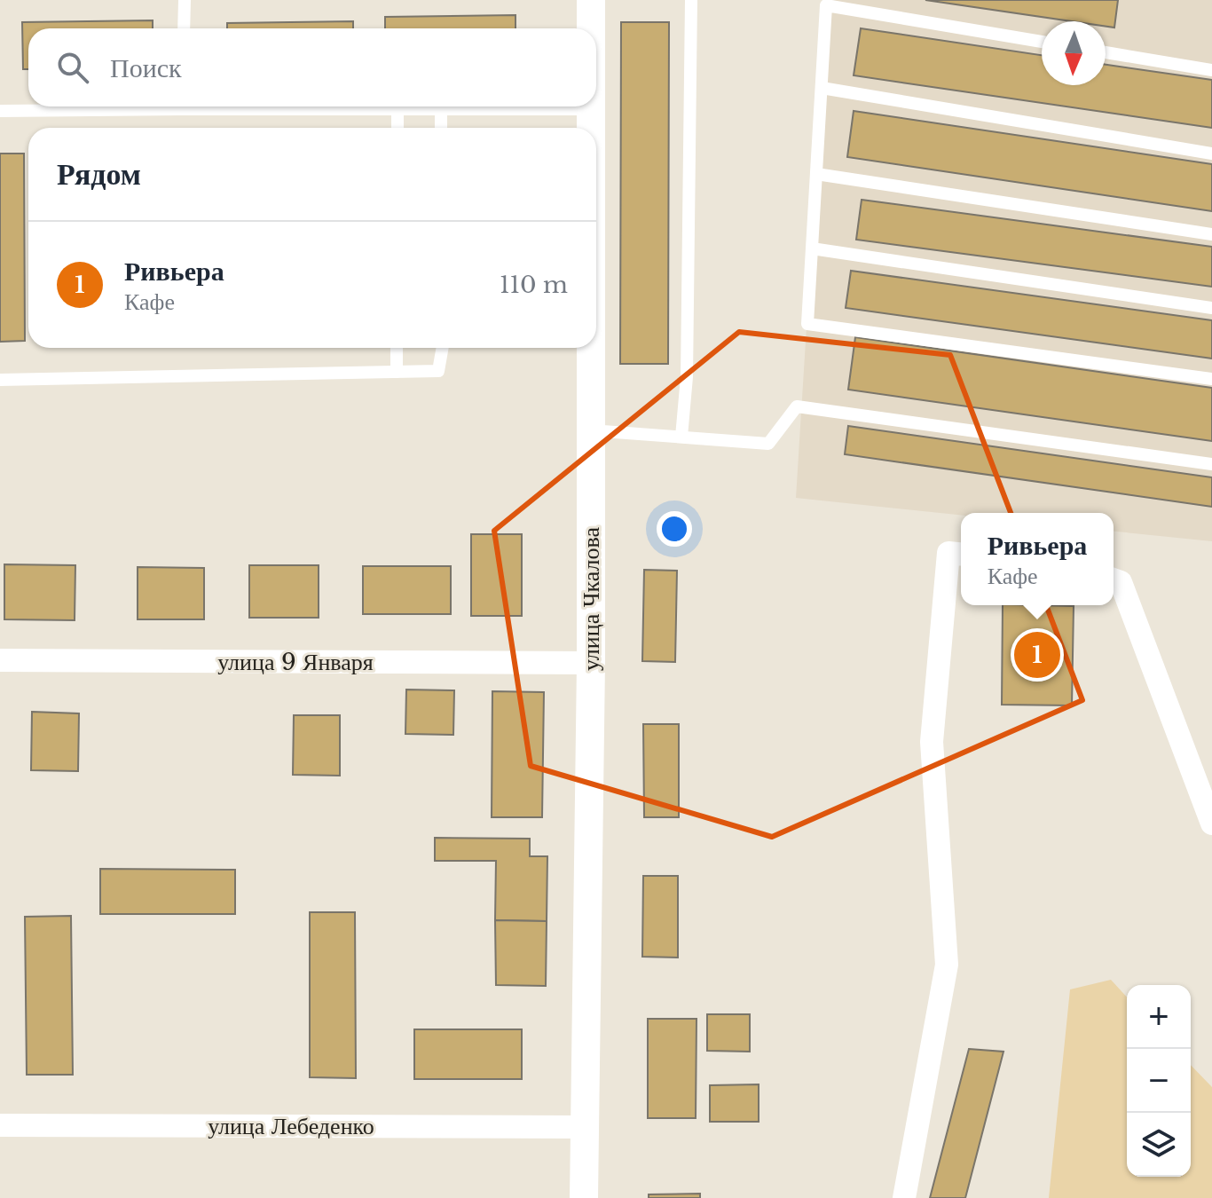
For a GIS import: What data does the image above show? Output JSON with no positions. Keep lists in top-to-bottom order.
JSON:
{
  "streets": {
    "street": ["улица Чкалова", "улица 9 Января", "улица Лебеденко"]
  },
  "crossings": [
    ["улица Чкалова", "улица 9 Января"],
    ["улица Чкалова", "улица Лебеденко"]
  ],
  "north": "bottom",
  "page": {
    "search": "Поиск",
    "heading": "Рядом",
    "list": [
      {
        "mark": "1",
        "name": "Ривьера",
        "note": "Кафе",
        "value": "110 m"
      }
    ],
    "popup": ["Ривьера", "Кафе"],
    "pins": "1",
    "map_buttons": ["+", "−"]
  }
}
